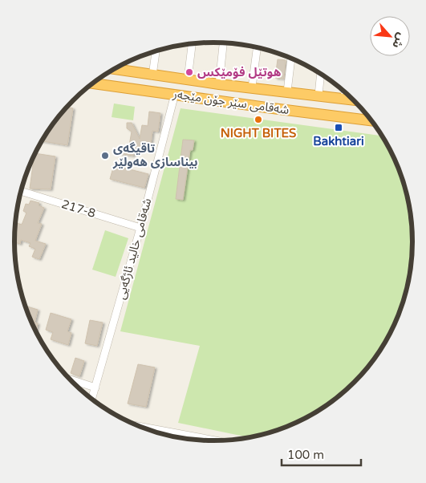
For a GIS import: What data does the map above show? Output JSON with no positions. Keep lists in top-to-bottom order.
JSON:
{
  "streets": {
    "highway": ["شەقامی سێر جۆن مێجەر"],
    "street": ["217-8", "شەقامی خالید ئاژگەیی"]
  },
  "crossings": [
    ["شەقامی سێر جۆن مێجەر", "شەقامی خالید ئاژگەیی"],
    ["217-8", "شەقامی خالید ئاژگەیی"]
  ],
  "places": {
    "other": ["هوتێل فۆمێکس", "NIGHT BITES", "تاقیگەی بیناسازی هەولێر"],
    "transit": ["Bakhtiari"]
  },
  "scale_bar": "100 m",
  "north": "bottom right"
}
